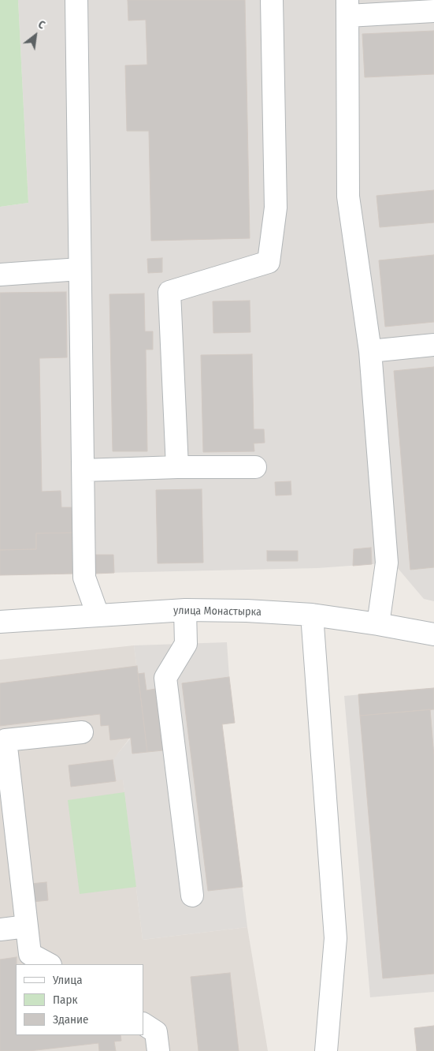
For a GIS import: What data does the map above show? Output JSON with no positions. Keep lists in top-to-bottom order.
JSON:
{
  "streets": {
    "street": ["улица Монастырка"]
  },
  "legend": ["Улица", "Парк", "Здание"],
  "north": "top right"
}
